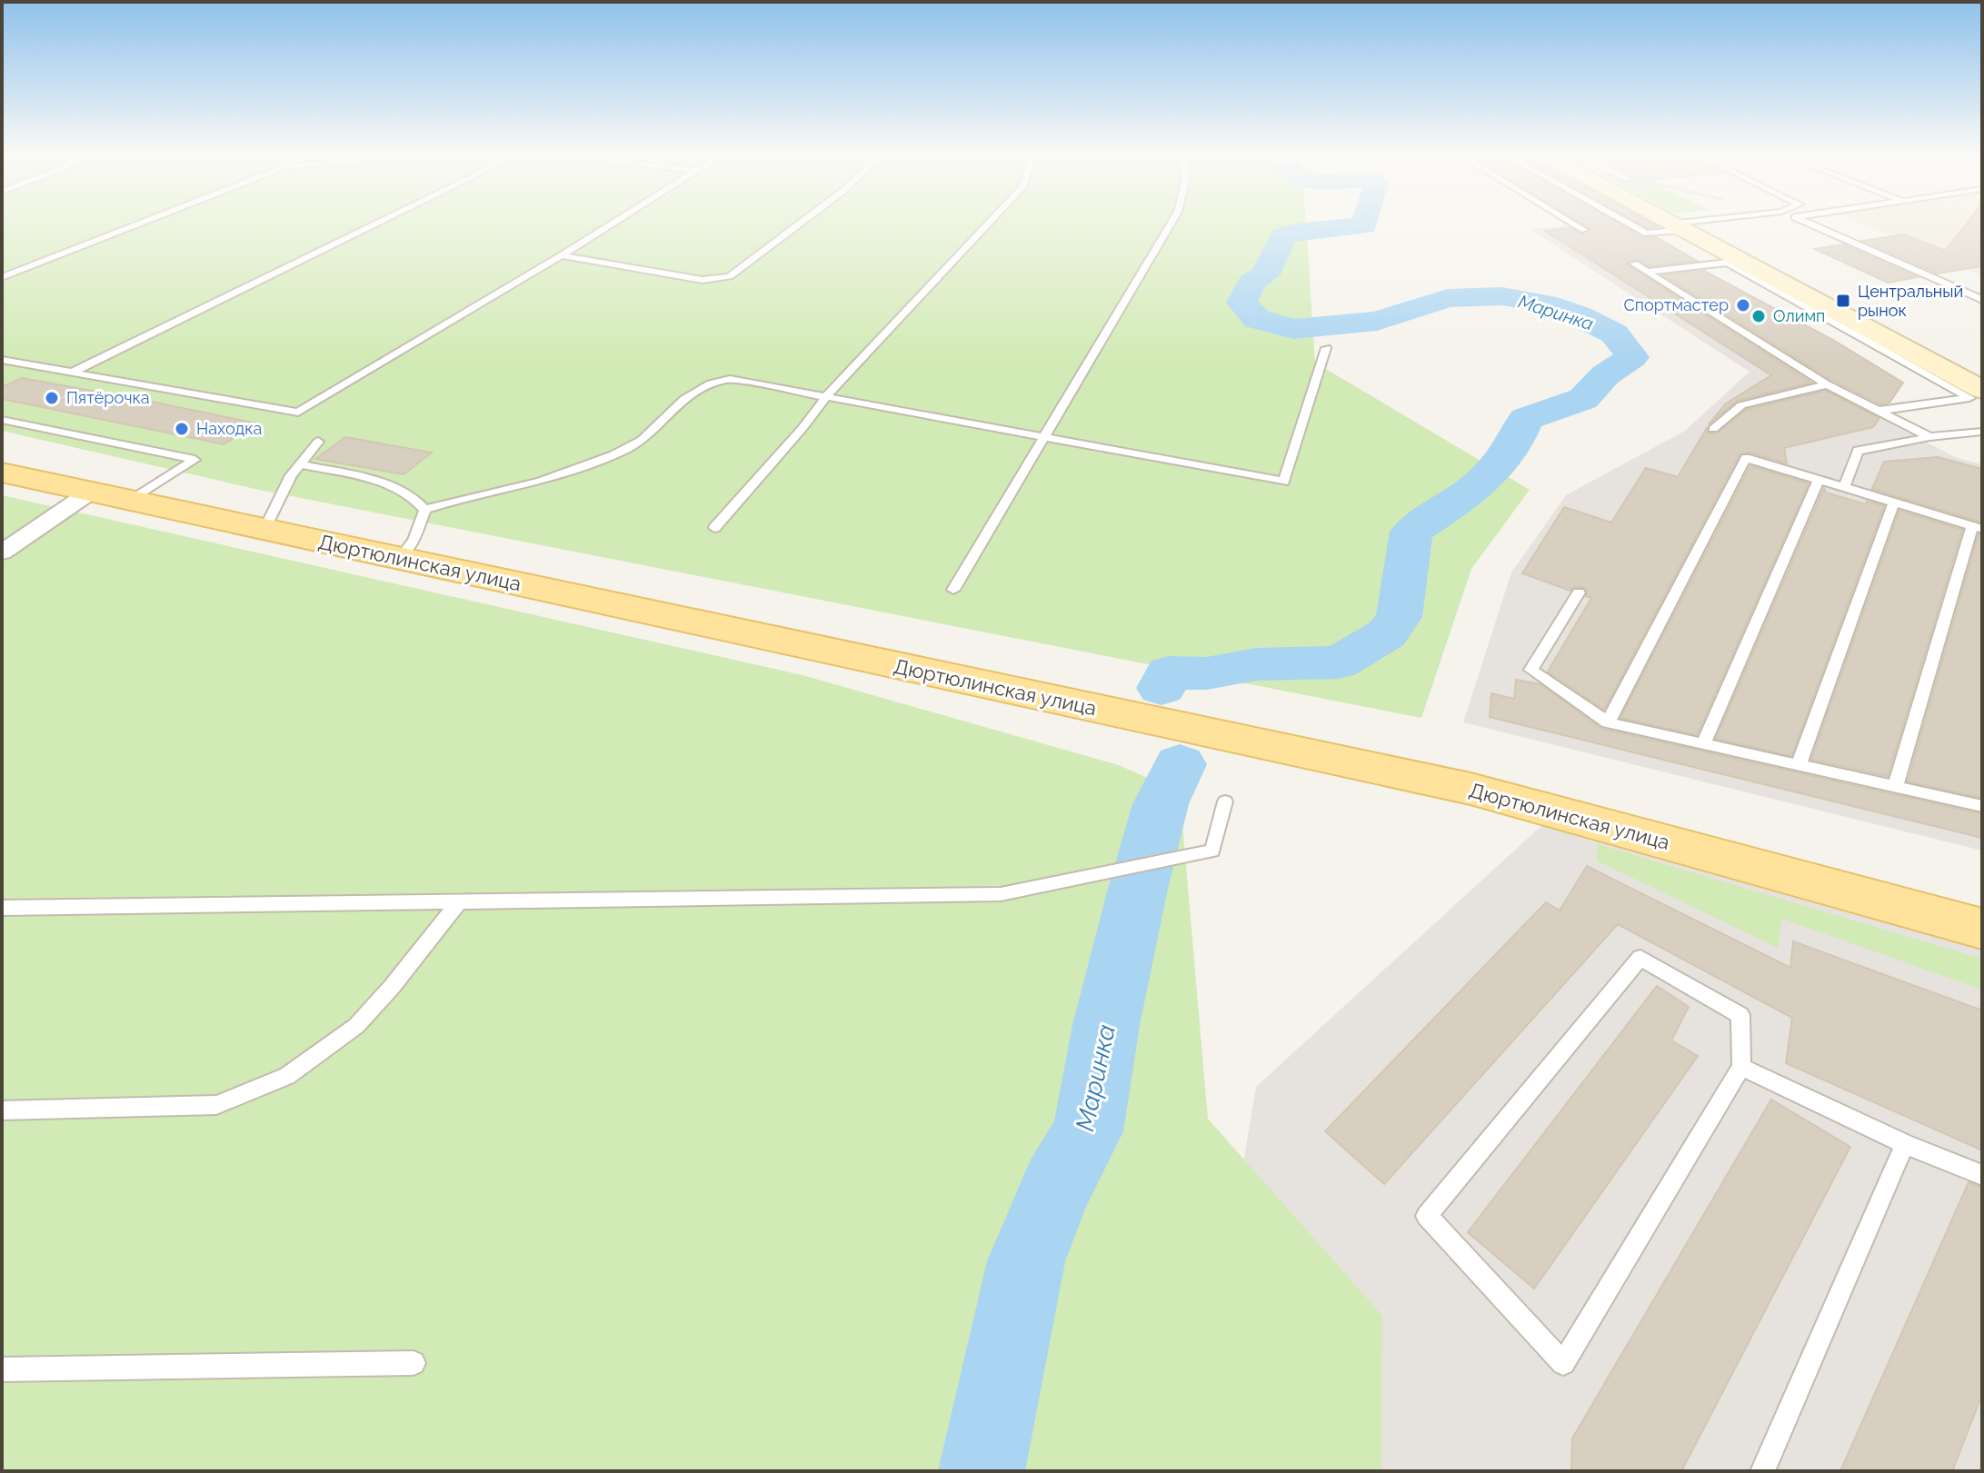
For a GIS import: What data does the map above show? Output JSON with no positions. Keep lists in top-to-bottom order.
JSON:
{
  "streets": {
    "main road": ["Дюртюлинская улица"]
  },
  "water": ["Маринка"],
  "places": {
    "transit": ["Центральный рынок"],
    "other": [
      "Спортмастер",
      "Олимп",
      "Пятёрочка",
      "Находка"
    ]
  }
}
